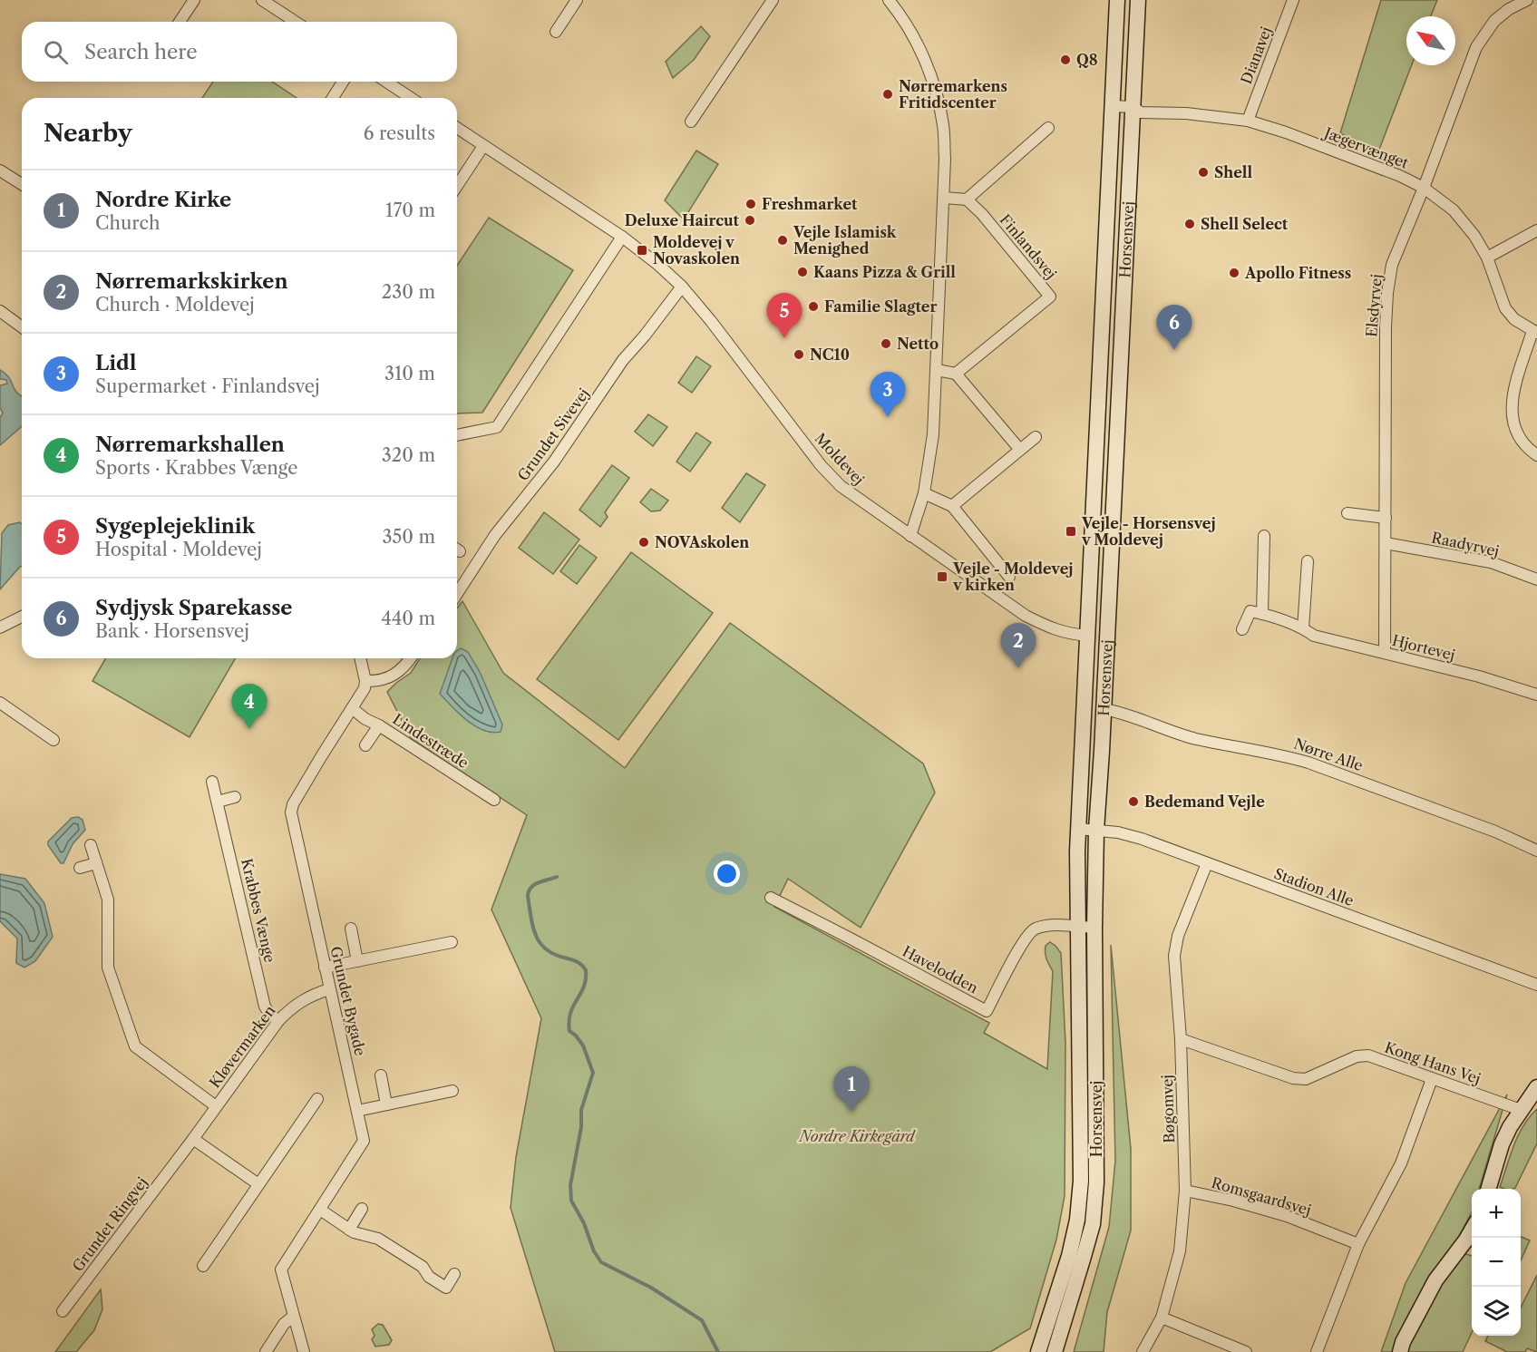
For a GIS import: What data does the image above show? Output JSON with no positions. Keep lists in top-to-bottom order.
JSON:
{
  "streets": {
    "main road": ["Horsensvej"],
    "street": [
      "Dianavej",
      "Jægervænget",
      "Finlandsvej",
      "Elsdyrvej",
      "Grundet Sivevej",
      "Moldevej",
      "Raadyrvej",
      "Hjortevej",
      "Lindestræde",
      "Nørre Alle",
      "Stadion Alle",
      "Krabbes Vænge",
      "Havelodden",
      "Grundet Bygade",
      "Kløvermarken",
      "Kong Hans Vej",
      "Bøgomvej",
      "Romsgaardsvej",
      "Grundet Ringvej"
    ]
  },
  "crossings": [
    ["Dianavej", "Jægervænget"],
    ["Jægervænget", "Horsensvej"],
    ["Jægervænget", "Elsdyrvej"],
    ["Horsensvej", "Moldevej"],
    ["Horsensvej", "Nørre Alle"],
    ["Horsensvej", "Stadion Alle"],
    ["Horsensvej", "Havelodden"],
    ["Elsdyrvej", "Raadyrvej"],
    ["Elsdyrvej", "Hjortevej"],
    ["Grundet Sivevej", "Moldevej"],
    ["Lindestræde", "Grundet Bygade"],
    ["Stadion Alle", "Bøgomvej"],
    ["Krabbes Vænge", "Kløvermarken"],
    ["Grundet Bygade", "Kløvermarken"],
    ["Kløvermarken", "Grundet Ringvej"],
    ["Kong Hans Vej", "Bøgomvej"],
    ["Bøgomvej", "Romsgaardsvej"]
  ],
  "parks": ["Nordre Kirkegård"],
  "places": {
    "other": [
      "Q8",
      "Nørremarkens Fritidscenter",
      "Shell",
      "Freshmarket",
      "Deluxe Haircut",
      "Shell Select",
      "Vejle Islamisk Menighed",
      "Kaans Pizza & Grill",
      "Apollo Fitness",
      "Familie Slagter",
      "Netto",
      "NC10",
      "NOVAskolen",
      "Bedemand Vejle"
    ],
    "transit": ["Moldevej v Novaskolen", "Vejle - Horsensvej v Moldevej", "Vejle - Moldevej v kirken"]
  },
  "north": "top left",
  "page": {
    "search": "Search here",
    "heading": ["Nearby", "6 results"],
    "list": [
      {
        "mark": "1",
        "name": "Nordre Kirke",
        "note": "Church",
        "value": "170 m"
      },
      {
        "mark": "2",
        "name": "Nørremarkskirken",
        "note": "Church · Moldevej",
        "value": "230 m"
      },
      {
        "mark": "3",
        "name": "Lidl",
        "note": "Supermarket · Finlandsvej",
        "value": "310 m"
      },
      {
        "mark": "4",
        "name": "Nørremarkshallen",
        "note": "Sports · Krabbes Vænge",
        "value": "320 m"
      },
      {
        "mark": "5",
        "name": "Sygeplejeklinik",
        "note": "Hospital · Moldevej",
        "value": "350 m"
      },
      {
        "mark": "6",
        "name": "Sydjysk Sparekasse",
        "note": "Bank · Horsensvej",
        "value": "440 m"
      }
    ],
    "pins": [
      "5",
      "6",
      "3",
      "2",
      "4",
      "1"
    ],
    "map_buttons": ["+", "−"]
  }
}
